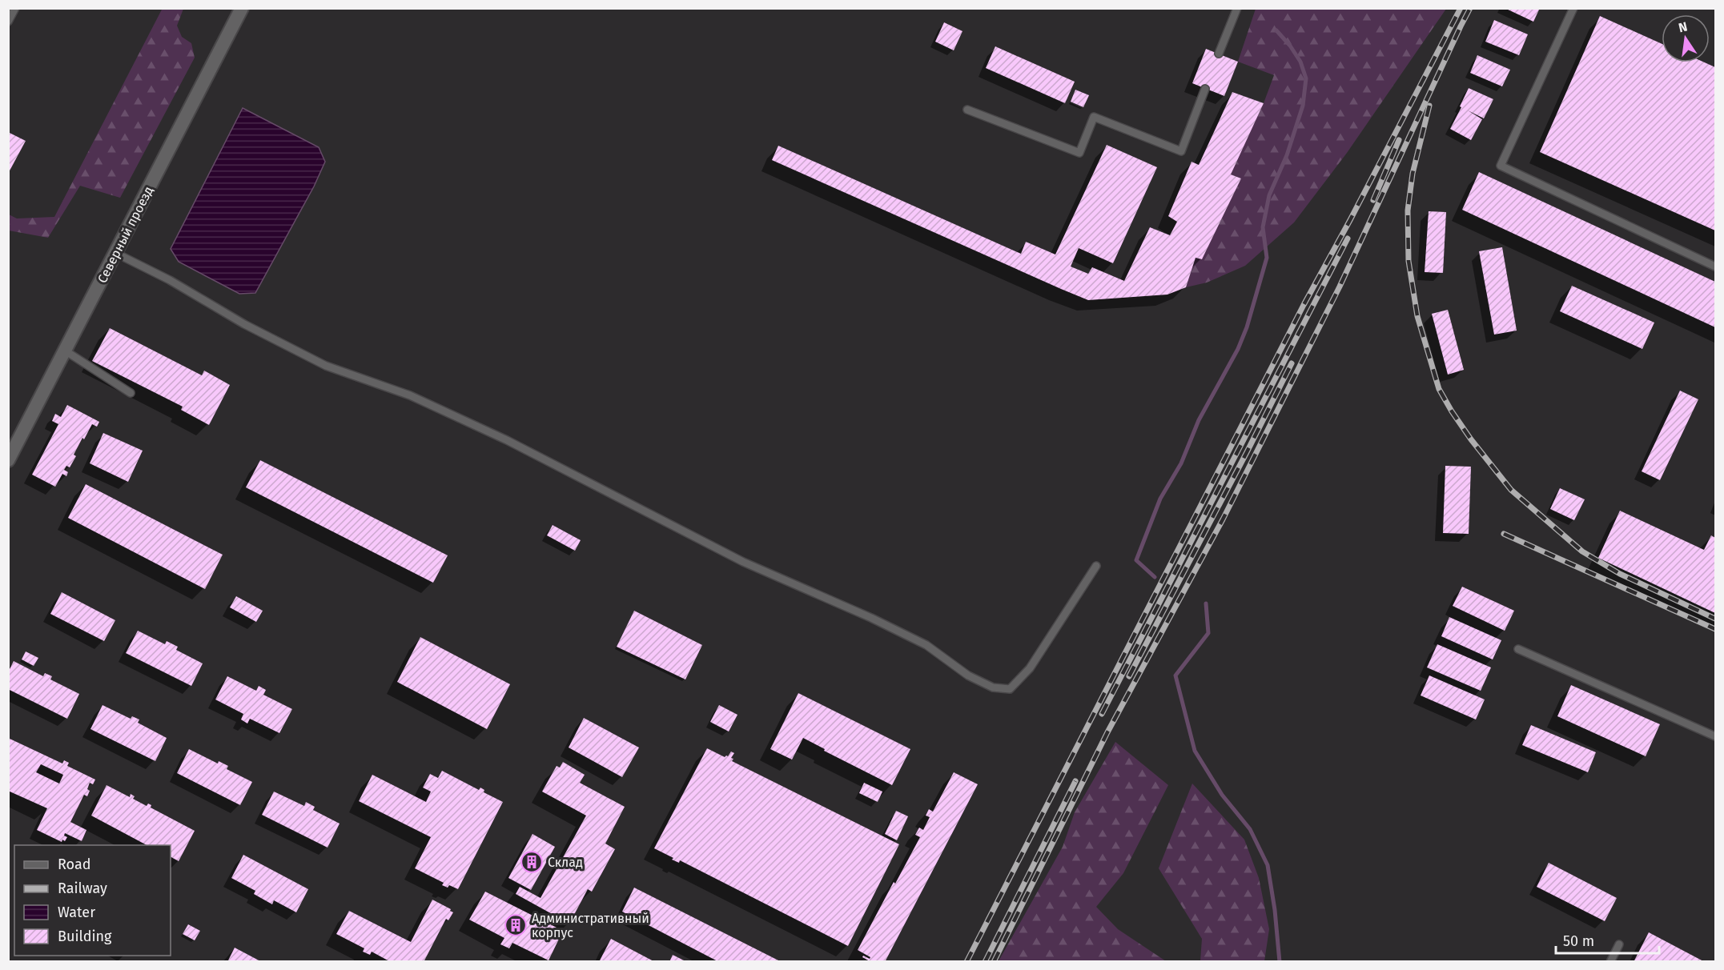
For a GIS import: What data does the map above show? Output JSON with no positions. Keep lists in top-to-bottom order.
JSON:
{
  "streets": {
    "street": ["Северный проезд"]
  },
  "places": {
    "building": ["Склад", "Административный корпус"]
  },
  "legend": [
    "Road",
    "Railway",
    "Water",
    "Building"
  ],
  "scale_bar": "50 m",
  "north": "top"
}
